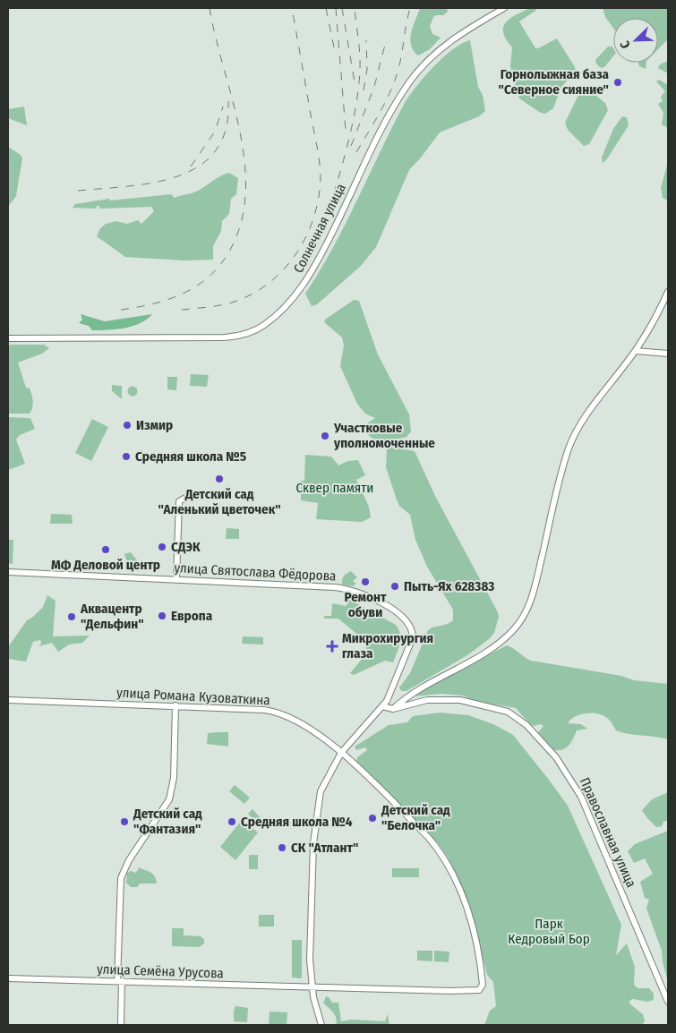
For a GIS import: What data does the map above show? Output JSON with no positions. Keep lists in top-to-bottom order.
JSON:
{
  "streets": {
    "street": [
      "Солнечная улица",
      "улица Святослава Фёдорова",
      "улица Романа Кузоваткина",
      "Православная улица",
      "улица Семёна Урусова"
    ]
  },
  "crossings": [
    ["улица Святослава Фёдорова", "улица Романа Кузоваткина"],
    ["улица Святослава Фёдорова", "Православная улица"],
    ["улица Святослава Фёдорова", "улица Семёна Урусова"],
    ["улица Романа Кузоваткина", "улица Семёна Урусова"]
  ],
  "parks": ["Сквер памяти", "Парк Кедровый Бор"],
  "places": {
    "other": [
      "Горнолыжная база \"Северное сияние\"",
      "Измир",
      "Участковые уполномоченные",
      "Средняя школа №5",
      "Детский сад \"Аленький цветочек\"",
      "СДЭК",
      "МФ Деловой центр",
      "Ремонт обуви",
      "Пыть-Ях 628383",
      "Европа",
      "Аквацентр \"Дельфин\"",
      "Детский сад \"Белочка\"",
      "Детский сад \"Фантазия\"",
      "Средняя школа №4",
      "СК \"Атлант\""
    ],
    "health": ["Микрохирургия глаза"]
  },
  "north": "bottom left"
}
